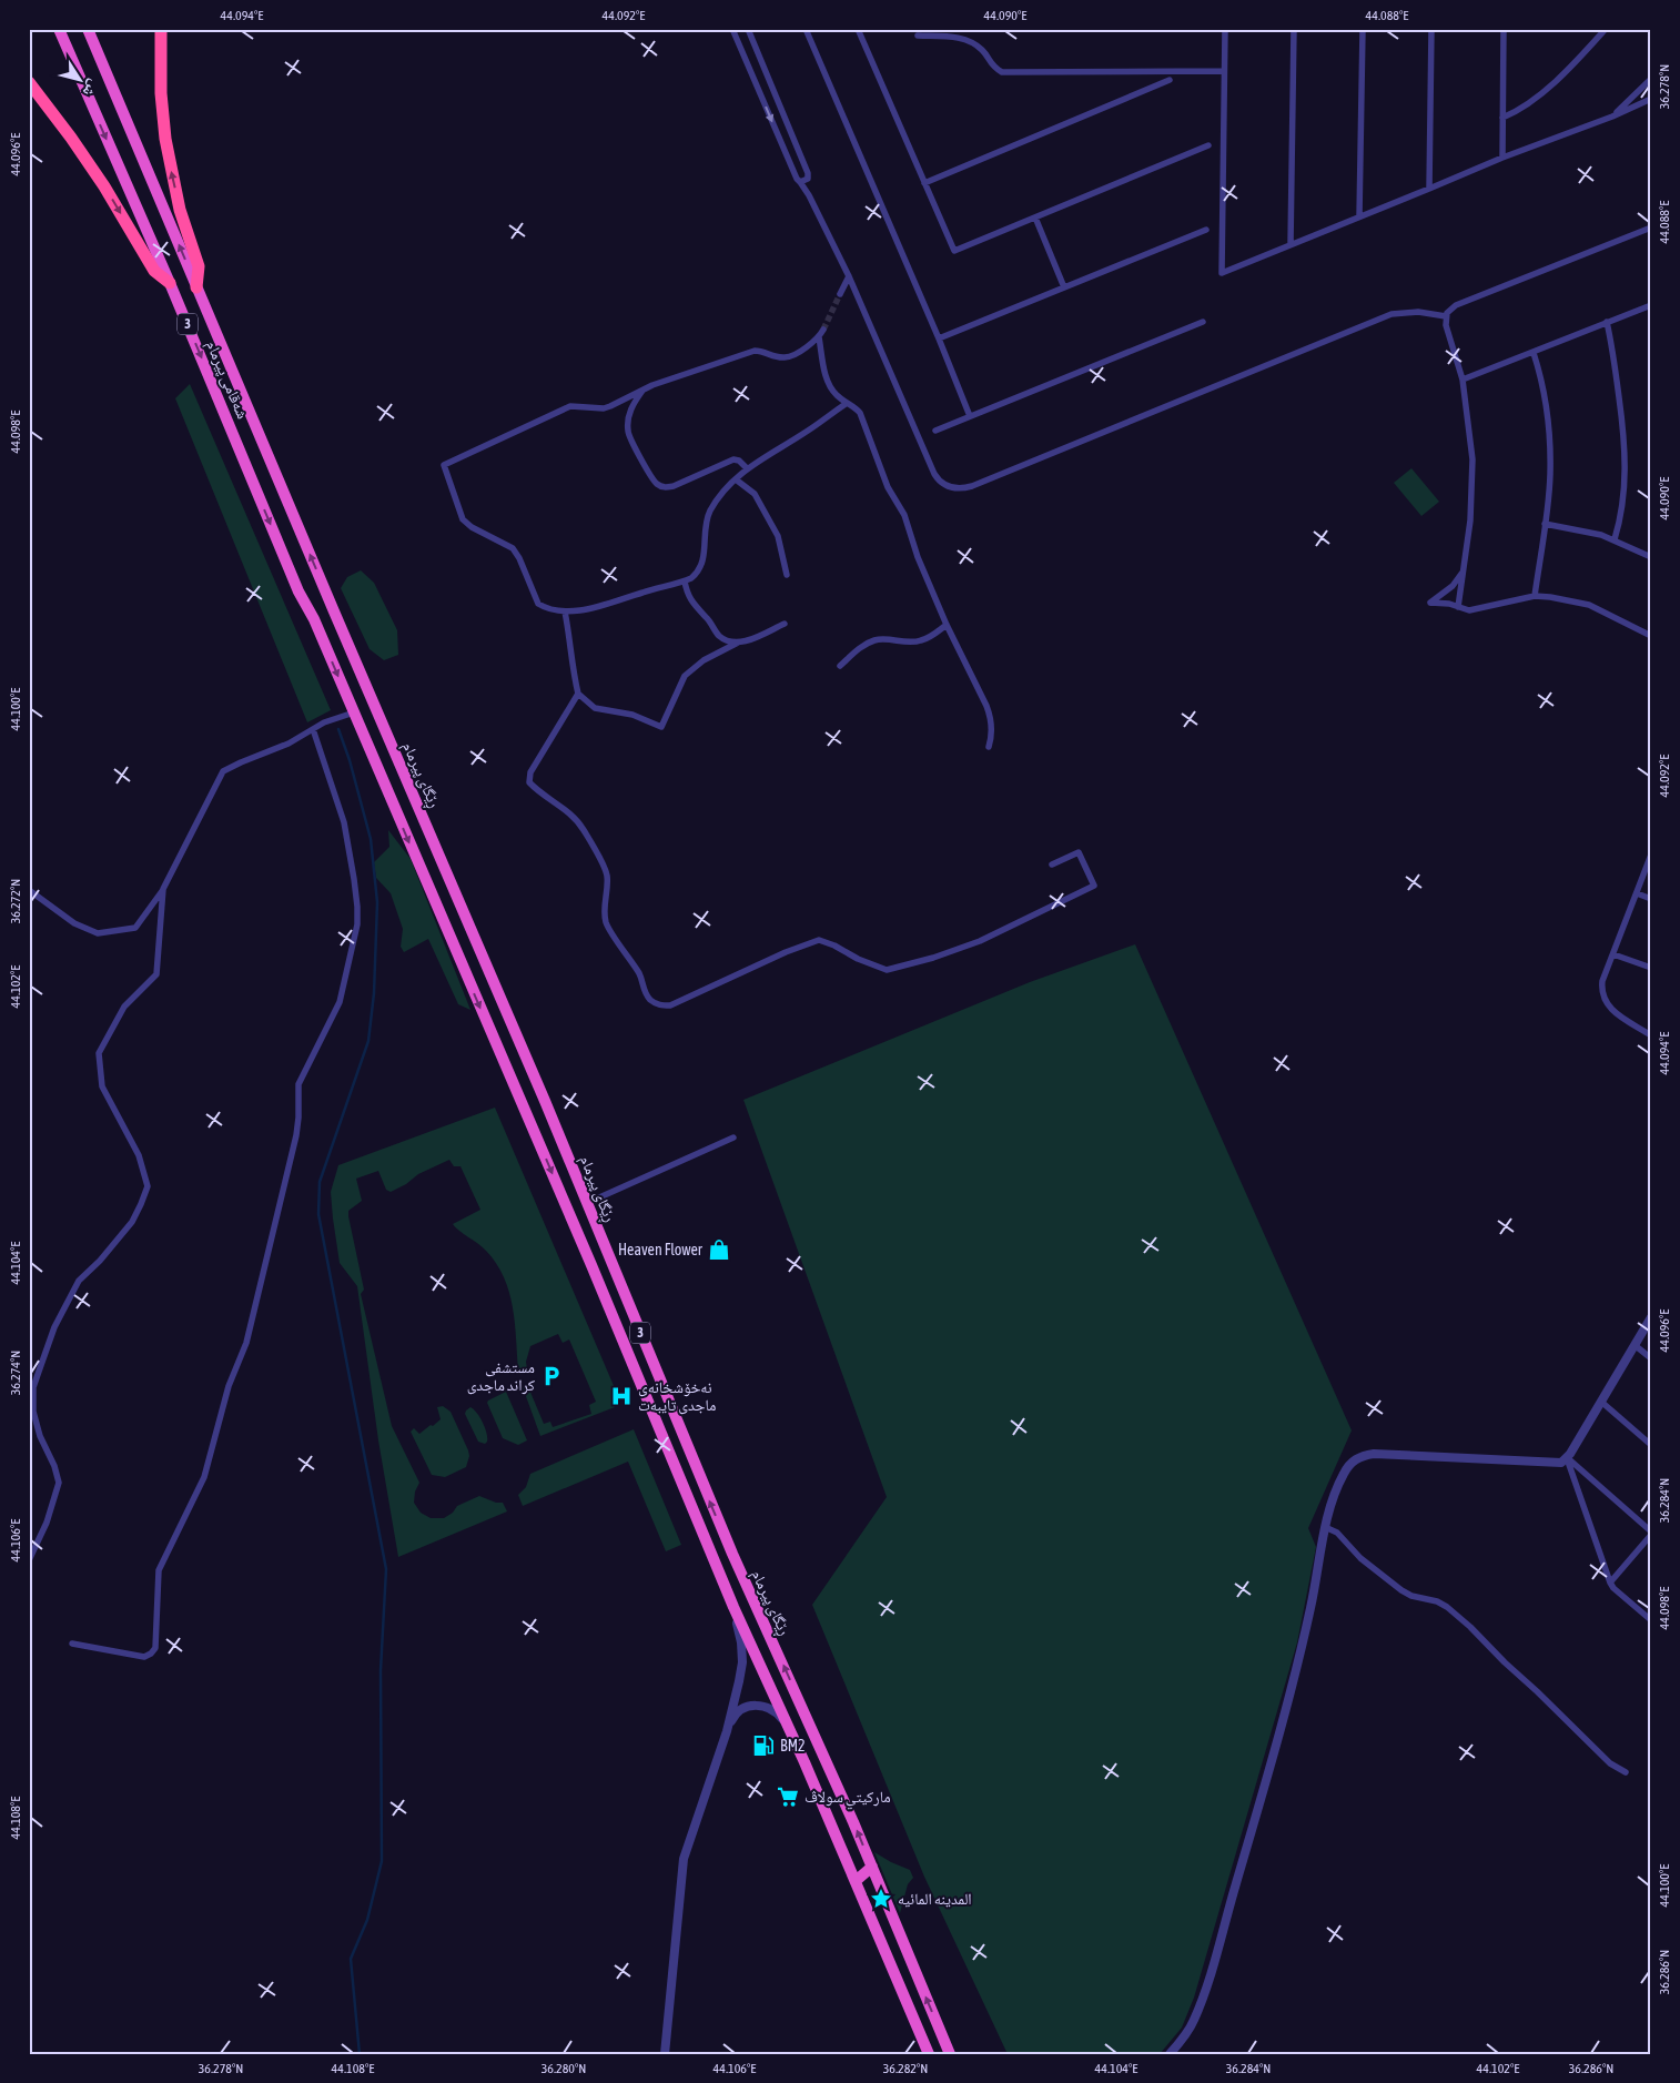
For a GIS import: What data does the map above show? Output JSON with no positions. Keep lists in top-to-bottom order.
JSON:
{
  "streets": {
    "highway": ["3", "شەقامی پیرمام", "ڕێگای پیرمام"]
  },
  "crossings": [
    ["3", "شەقامی پیرمام"],
    ["شەقامی پیرمام", "ڕێگای پیرمام"]
  ],
  "places": {
    "shop": ["Heaven Flower"],
    "parking": ["مستشفی کراند ماجدی"],
    "hospital": ["نەخۆشخانەی ماجدی تایبەت"],
    "fuel station": ["BM2"],
    "supermarket": ["ماركيتي سولاڤ"],
    "place": ["المدينه المائيه"]
  },
  "north": "bottom right",
  "coordinates": [
    "44.094°E",
    "44.092°E",
    "44.090°E",
    "44.088°E",
    "36.278°N",
    "44.096°E",
    "44.098°E",
    "44.100°E",
    "36.272°N",
    "44.102°E",
    "44.104°E",
    "36.274°N",
    "36.284°N",
    "44.106°E",
    "44.108°E",
    "36.286°N",
    "36.280°N",
    "36.282°N"
  ]
}
